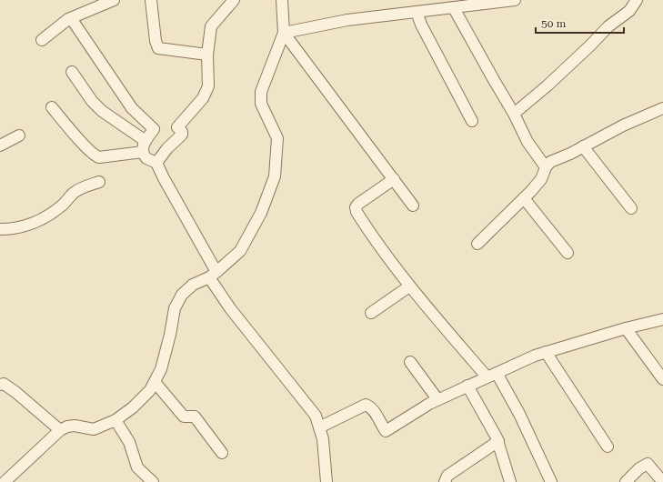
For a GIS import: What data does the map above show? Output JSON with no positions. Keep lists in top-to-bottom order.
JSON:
{
  "scale_bar": "50 m"
}
